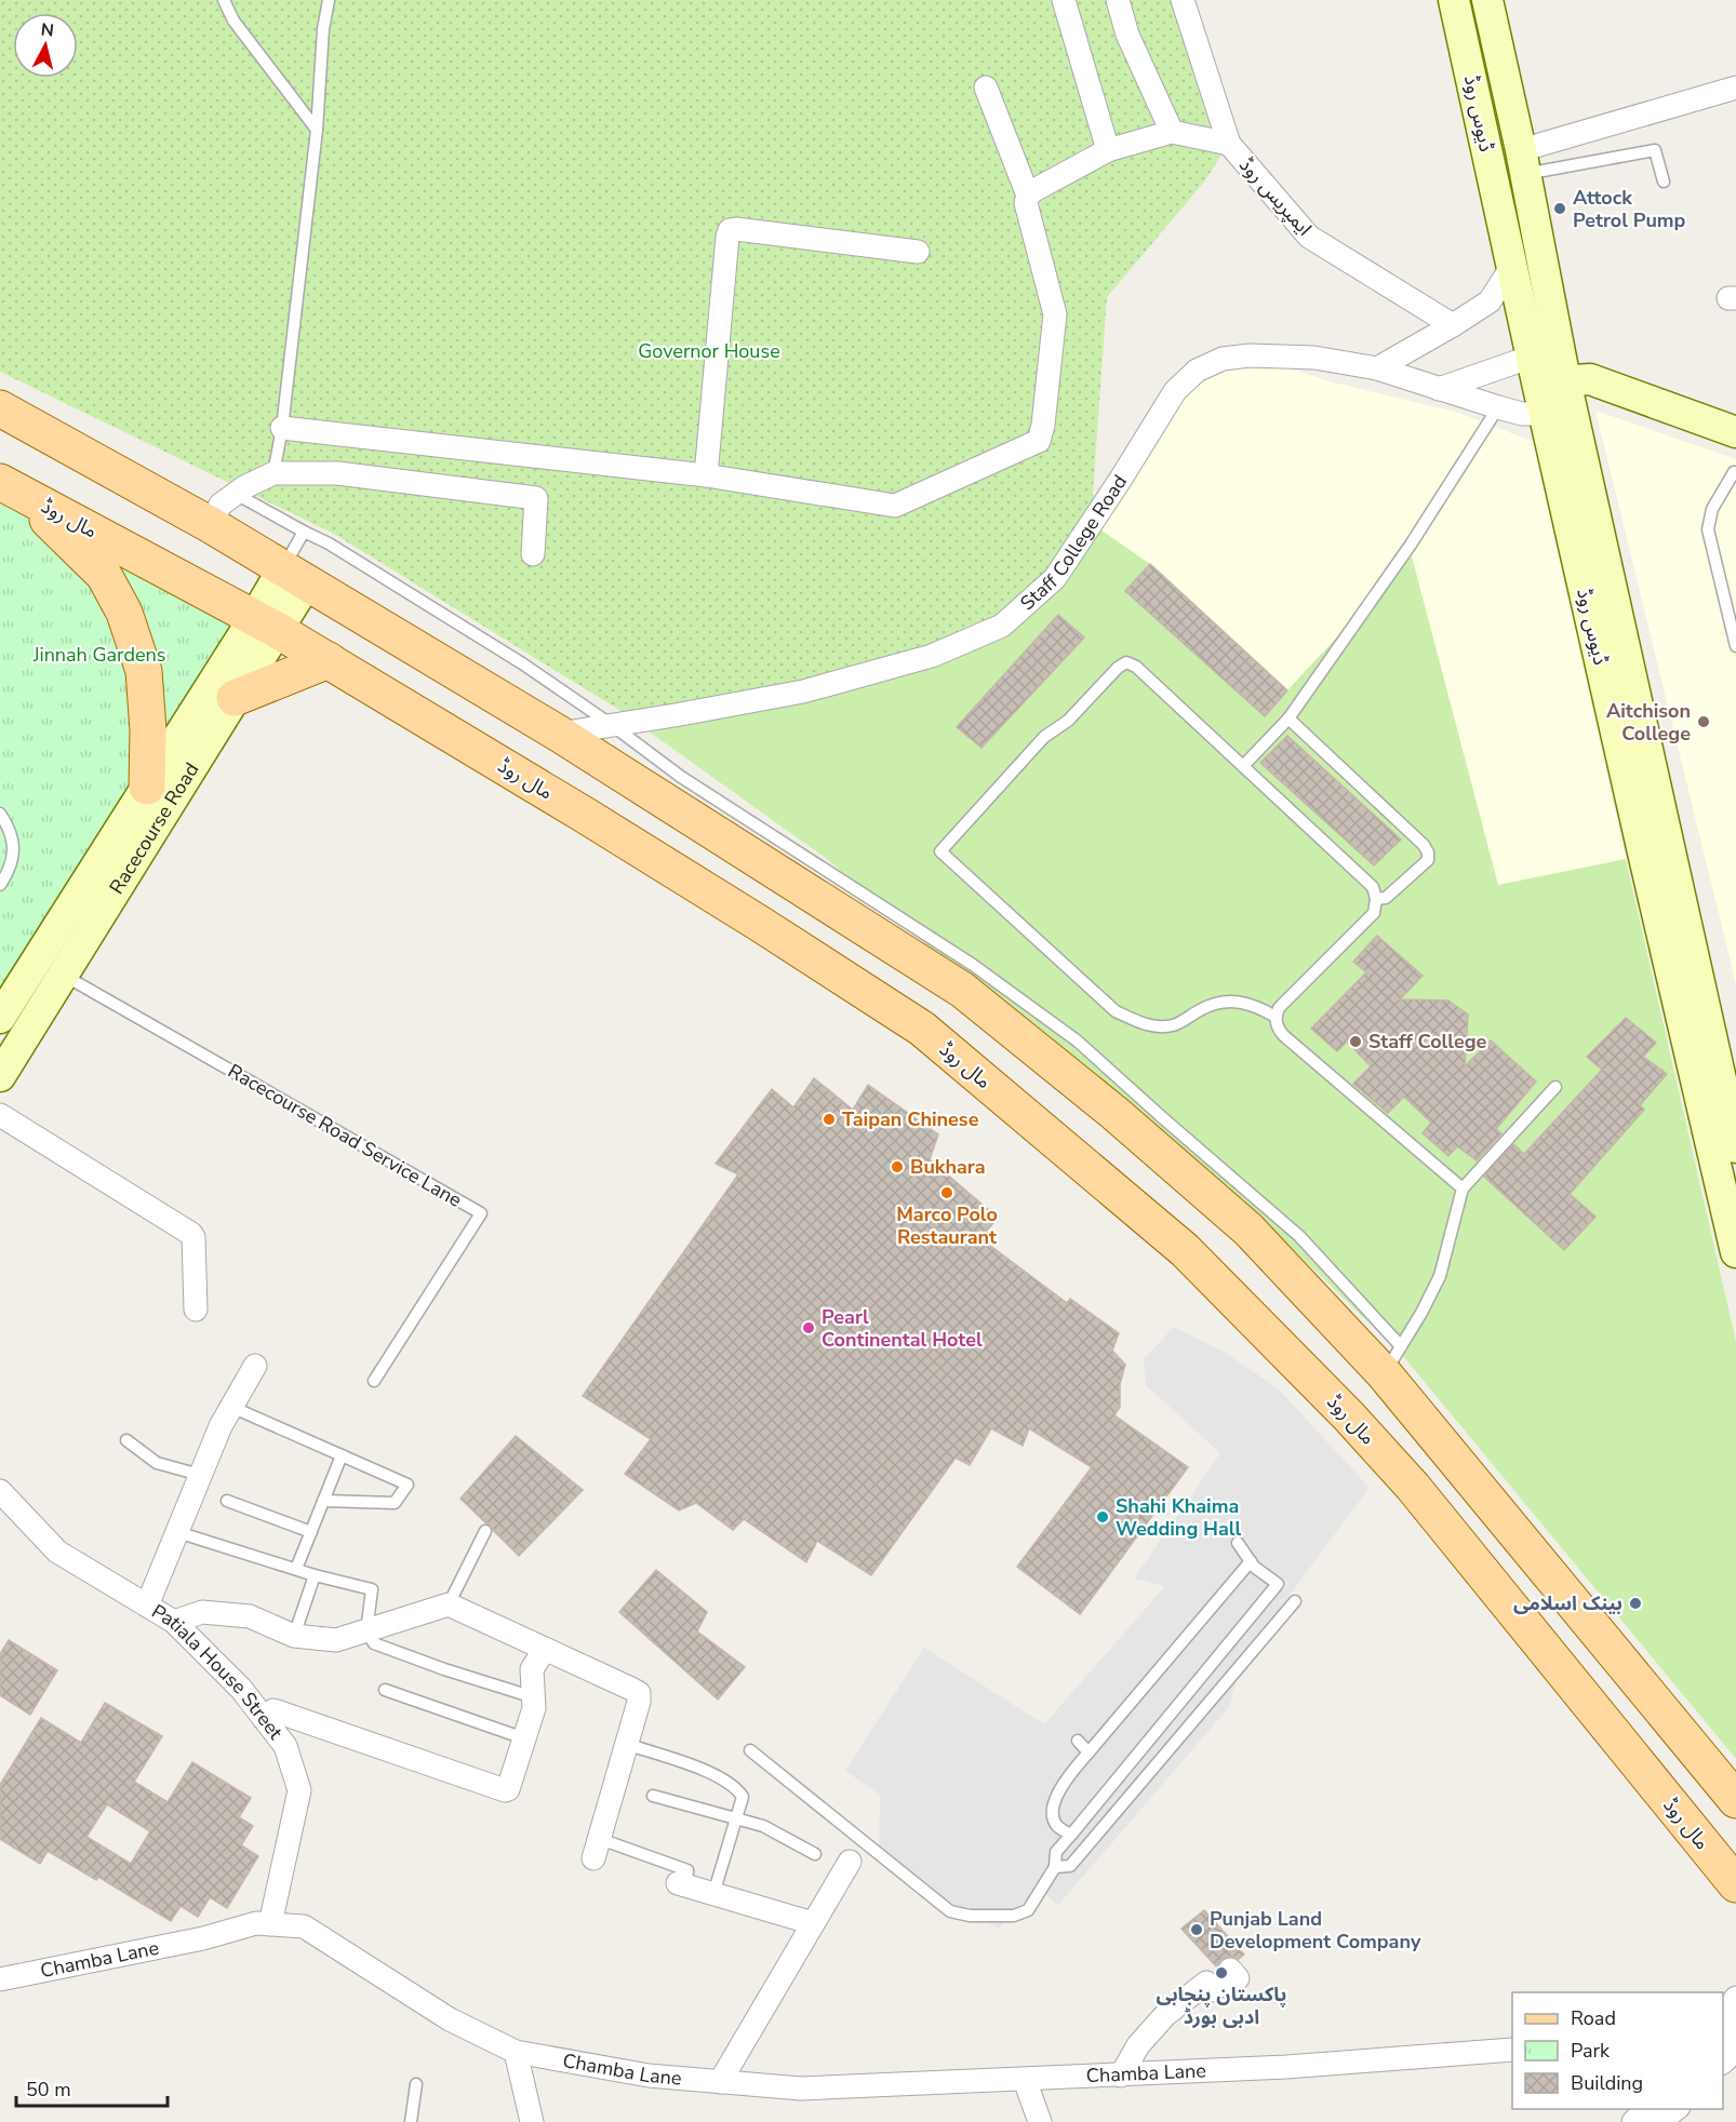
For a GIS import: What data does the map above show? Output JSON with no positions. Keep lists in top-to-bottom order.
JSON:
{
  "streets": {
    "main road": ["ڈیوس روڈ", "مال روڈ", "Racecourse Road"],
    "street": [
      "ایمپریس روڈ",
      "Staff College Road",
      "Patiala House Street",
      "Chamba Lane"
    ],
    "lane": ["Racecourse Road Service Lane"]
  },
  "crossings": [
    ["ڈیوس روڈ", "Staff College Road"],
    ["مال روڈ", "Racecourse Road"],
    ["Racecourse Road", "Racecourse Road Service Lane"],
    ["Patiala House Street", "Chamba Lane"]
  ],
  "parks": ["Governor House", "Jinnah Gardens"],
  "places": [
    "Attock Petrol Pump",
    "Aitchison College",
    "Staff College",
    "Taipan Chinese",
    "Bukhara",
    "Marco Polo Restaurant",
    "Pearl Continental Hotel",
    "Shahi Khaima Wedding Hall",
    "بینک اسلامی",
    "Punjab Land Development Company",
    "پاکستان پنجابی ادبی بورڈ"
  ],
  "legend": ["Road", "Park", "Building"],
  "scale_bar": "50 m",
  "north": "top"
}
